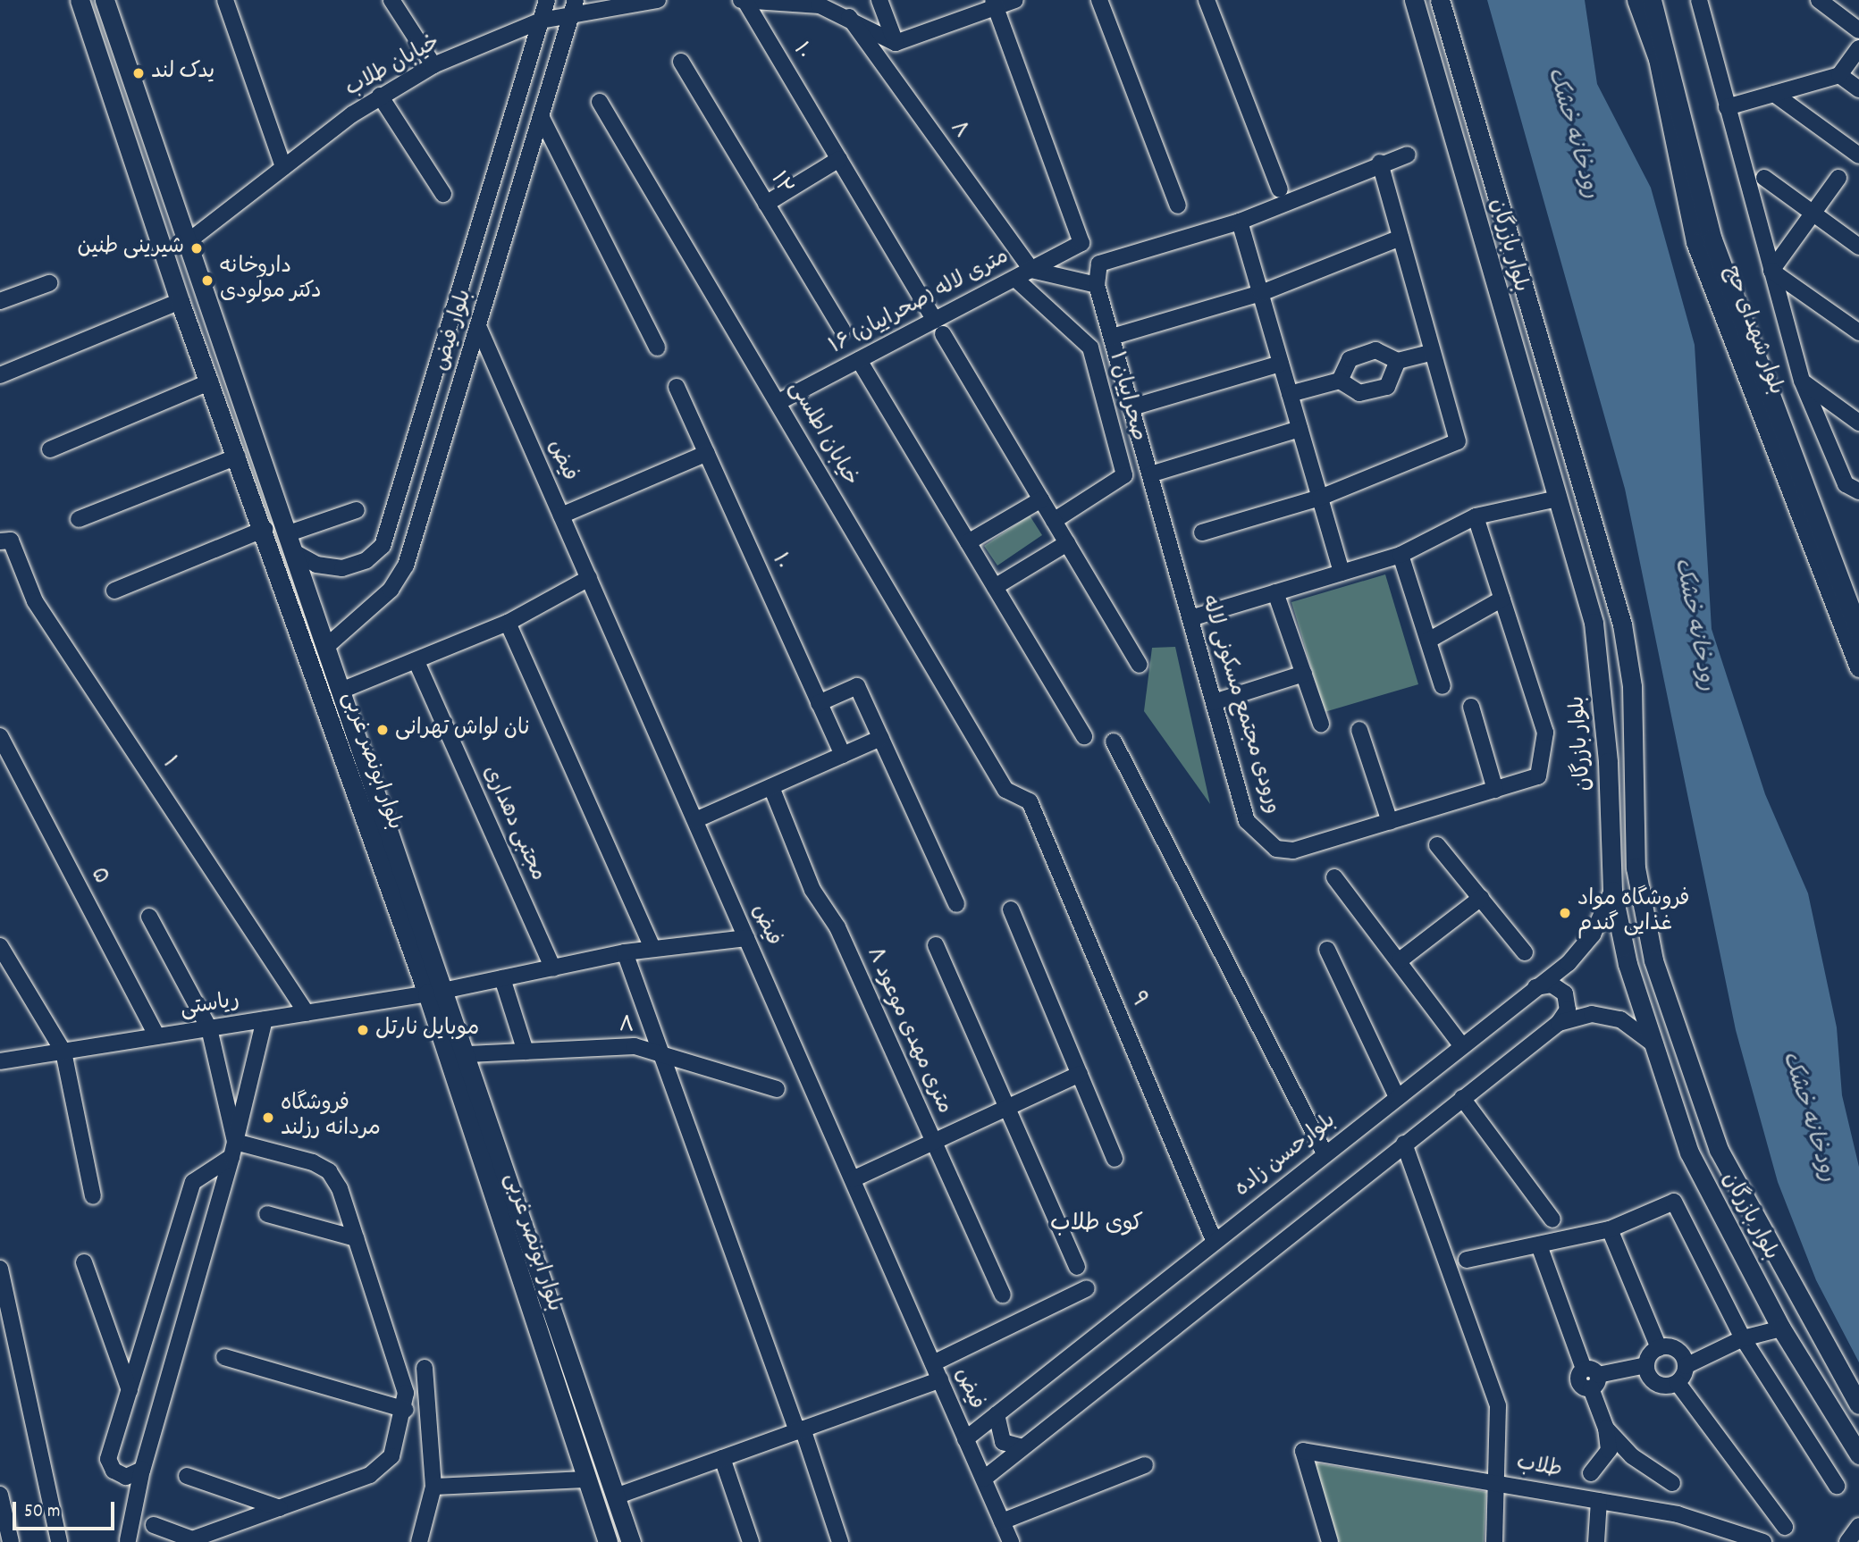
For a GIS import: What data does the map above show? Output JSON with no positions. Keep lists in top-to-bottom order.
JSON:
{
  "streets": {
    "main road": ["بلوار بازرگان", "بلوار شهدای حج", "بلوار ابونصر غربی"],
    "street": [
      "۱۰",
      "خیابان طلاب",
      "۸",
      "۱۲",
      "۱۶ متری لاله (صحراییان)",
      "بلوار فیض",
      "صحراییان ۱",
      "خيابان اطلسى",
      "فیض",
      "ورودی مجتمع مسکونی لاله",
      "۱",
      "مجتبی دهداری",
      "۵",
      "۹",
      "ریاستی",
      "۸ متری مهدی موعود",
      "بلوارحسن زاده",
      "طلاب"
    ]
  },
  "crossings": [
    ["۱۰", "۱۶ متری لاله (صحراییان)"],
    ["۱۰", "صحراییان ۱"],
    ["خیابان طلاب", "بلوار فیض"],
    ["خیابان طلاب", "بلوار ابونصر غربی"],
    ["۸", "۱۶ متری لاله (صحراییان)"],
    ["۸", "بلوار ابونصر غربی"],
    ["بلوار بازرگان", "بلوارحسن زاده"],
    ["۱۶ متری لاله (صحراییان)", "صحراییان ۱"],
    ["۱۶ متری لاله (صحراییان)", "خيابان اطلسى"],
    ["بلوار فیض", "فیض"],
    ["بلوار فیض", "بلوار ابونصر غربی"],
    ["خيابان اطلسى", "۹"],
    ["فیض", "بلوارحسن زاده"],
    ["بلوار ابونصر غربی", "ریاستی"],
    ["۱", "ریاستی"],
    ["۵", "ریاستی"],
    ["۹", "بلوارحسن زاده"]
  ],
  "districts": ["کوی طلاب"],
  "water": ["رودخانه خشک"],
  "places": [
    "یدک لند",
    "شیرینی طنین",
    "داروخانه دکتر مولودی",
    "نان لواش تهرانی",
    "فروشگاه مواد غذایی گندم",
    "موبایل نارتل",
    "فروشگاه مردانه رزلند"
  ],
  "scale_bar": "50 m"
}
